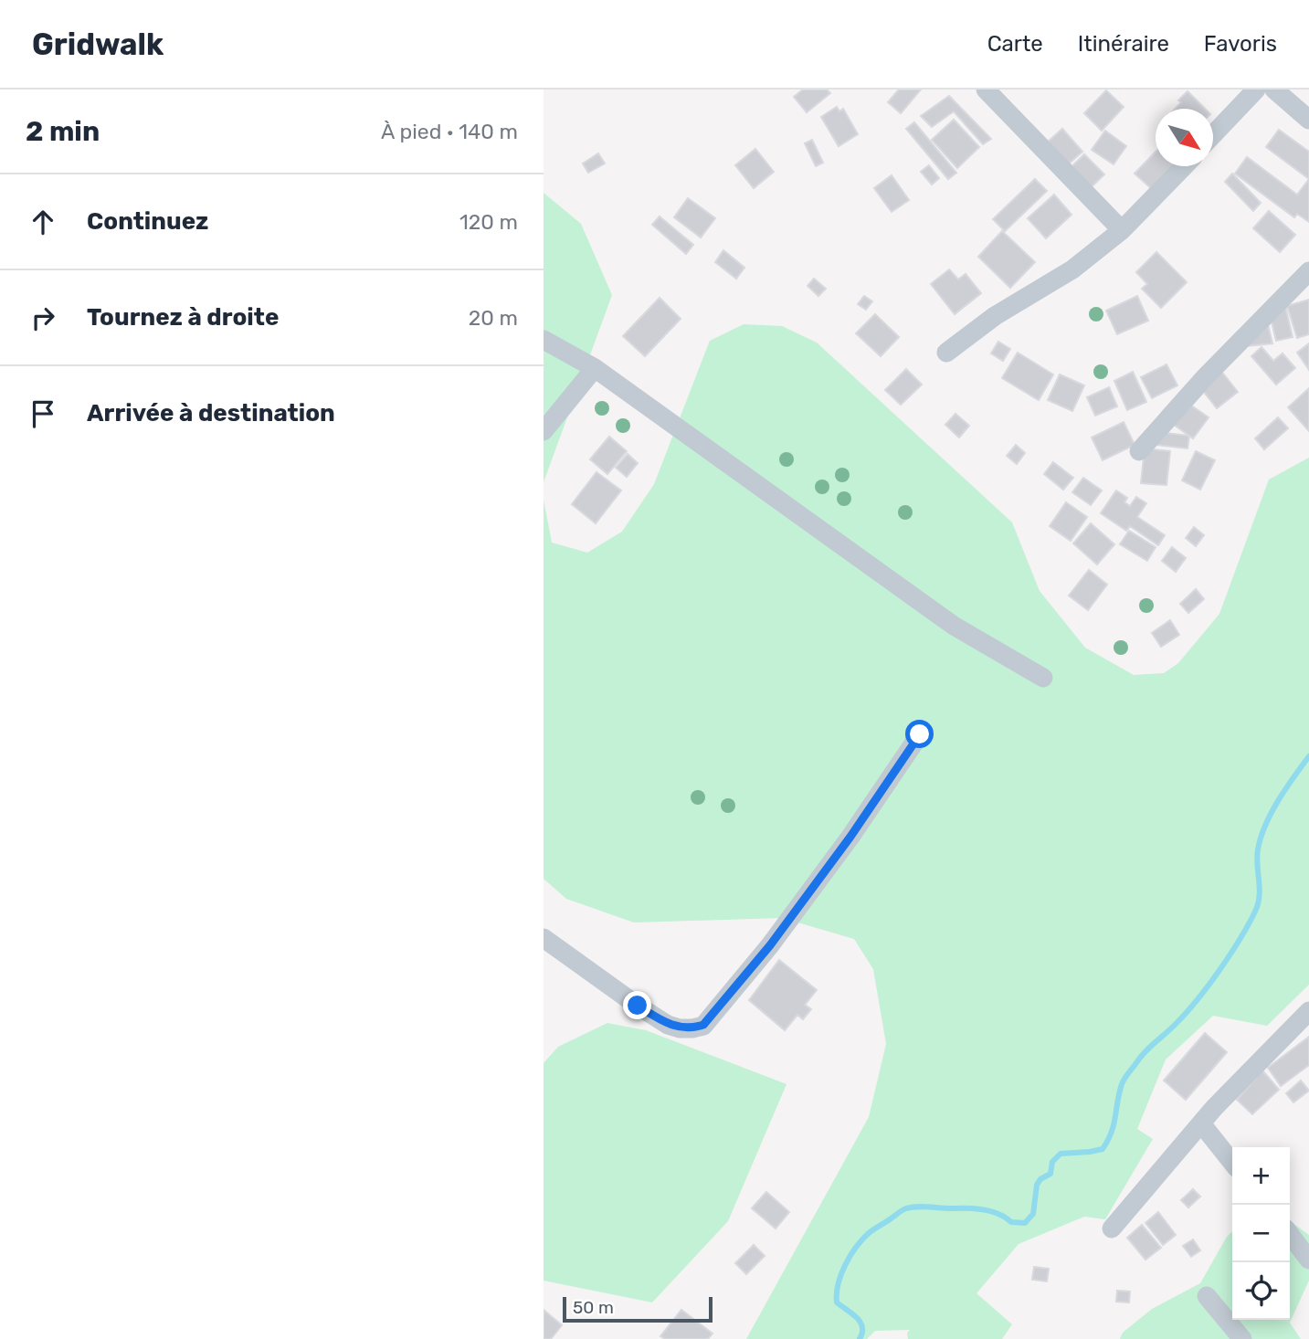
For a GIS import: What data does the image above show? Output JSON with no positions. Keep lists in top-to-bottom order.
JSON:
{
  "scale_bar": "50 m",
  "north": "bottom right",
  "page": {
    "header": "Gridwalk",
    "nav": ["Carte", "Itinéraire", "Favoris"],
    "heading": ["2 min", "À pied · 140 m"],
    "list": [
      ["Continuez", "120 m"],
      ["Tournez à droite", "20 m"],
      "Arrivée à destination"
    ],
    "map_buttons": ["+", "−"],
    "scale": "50 m"
  }
}
